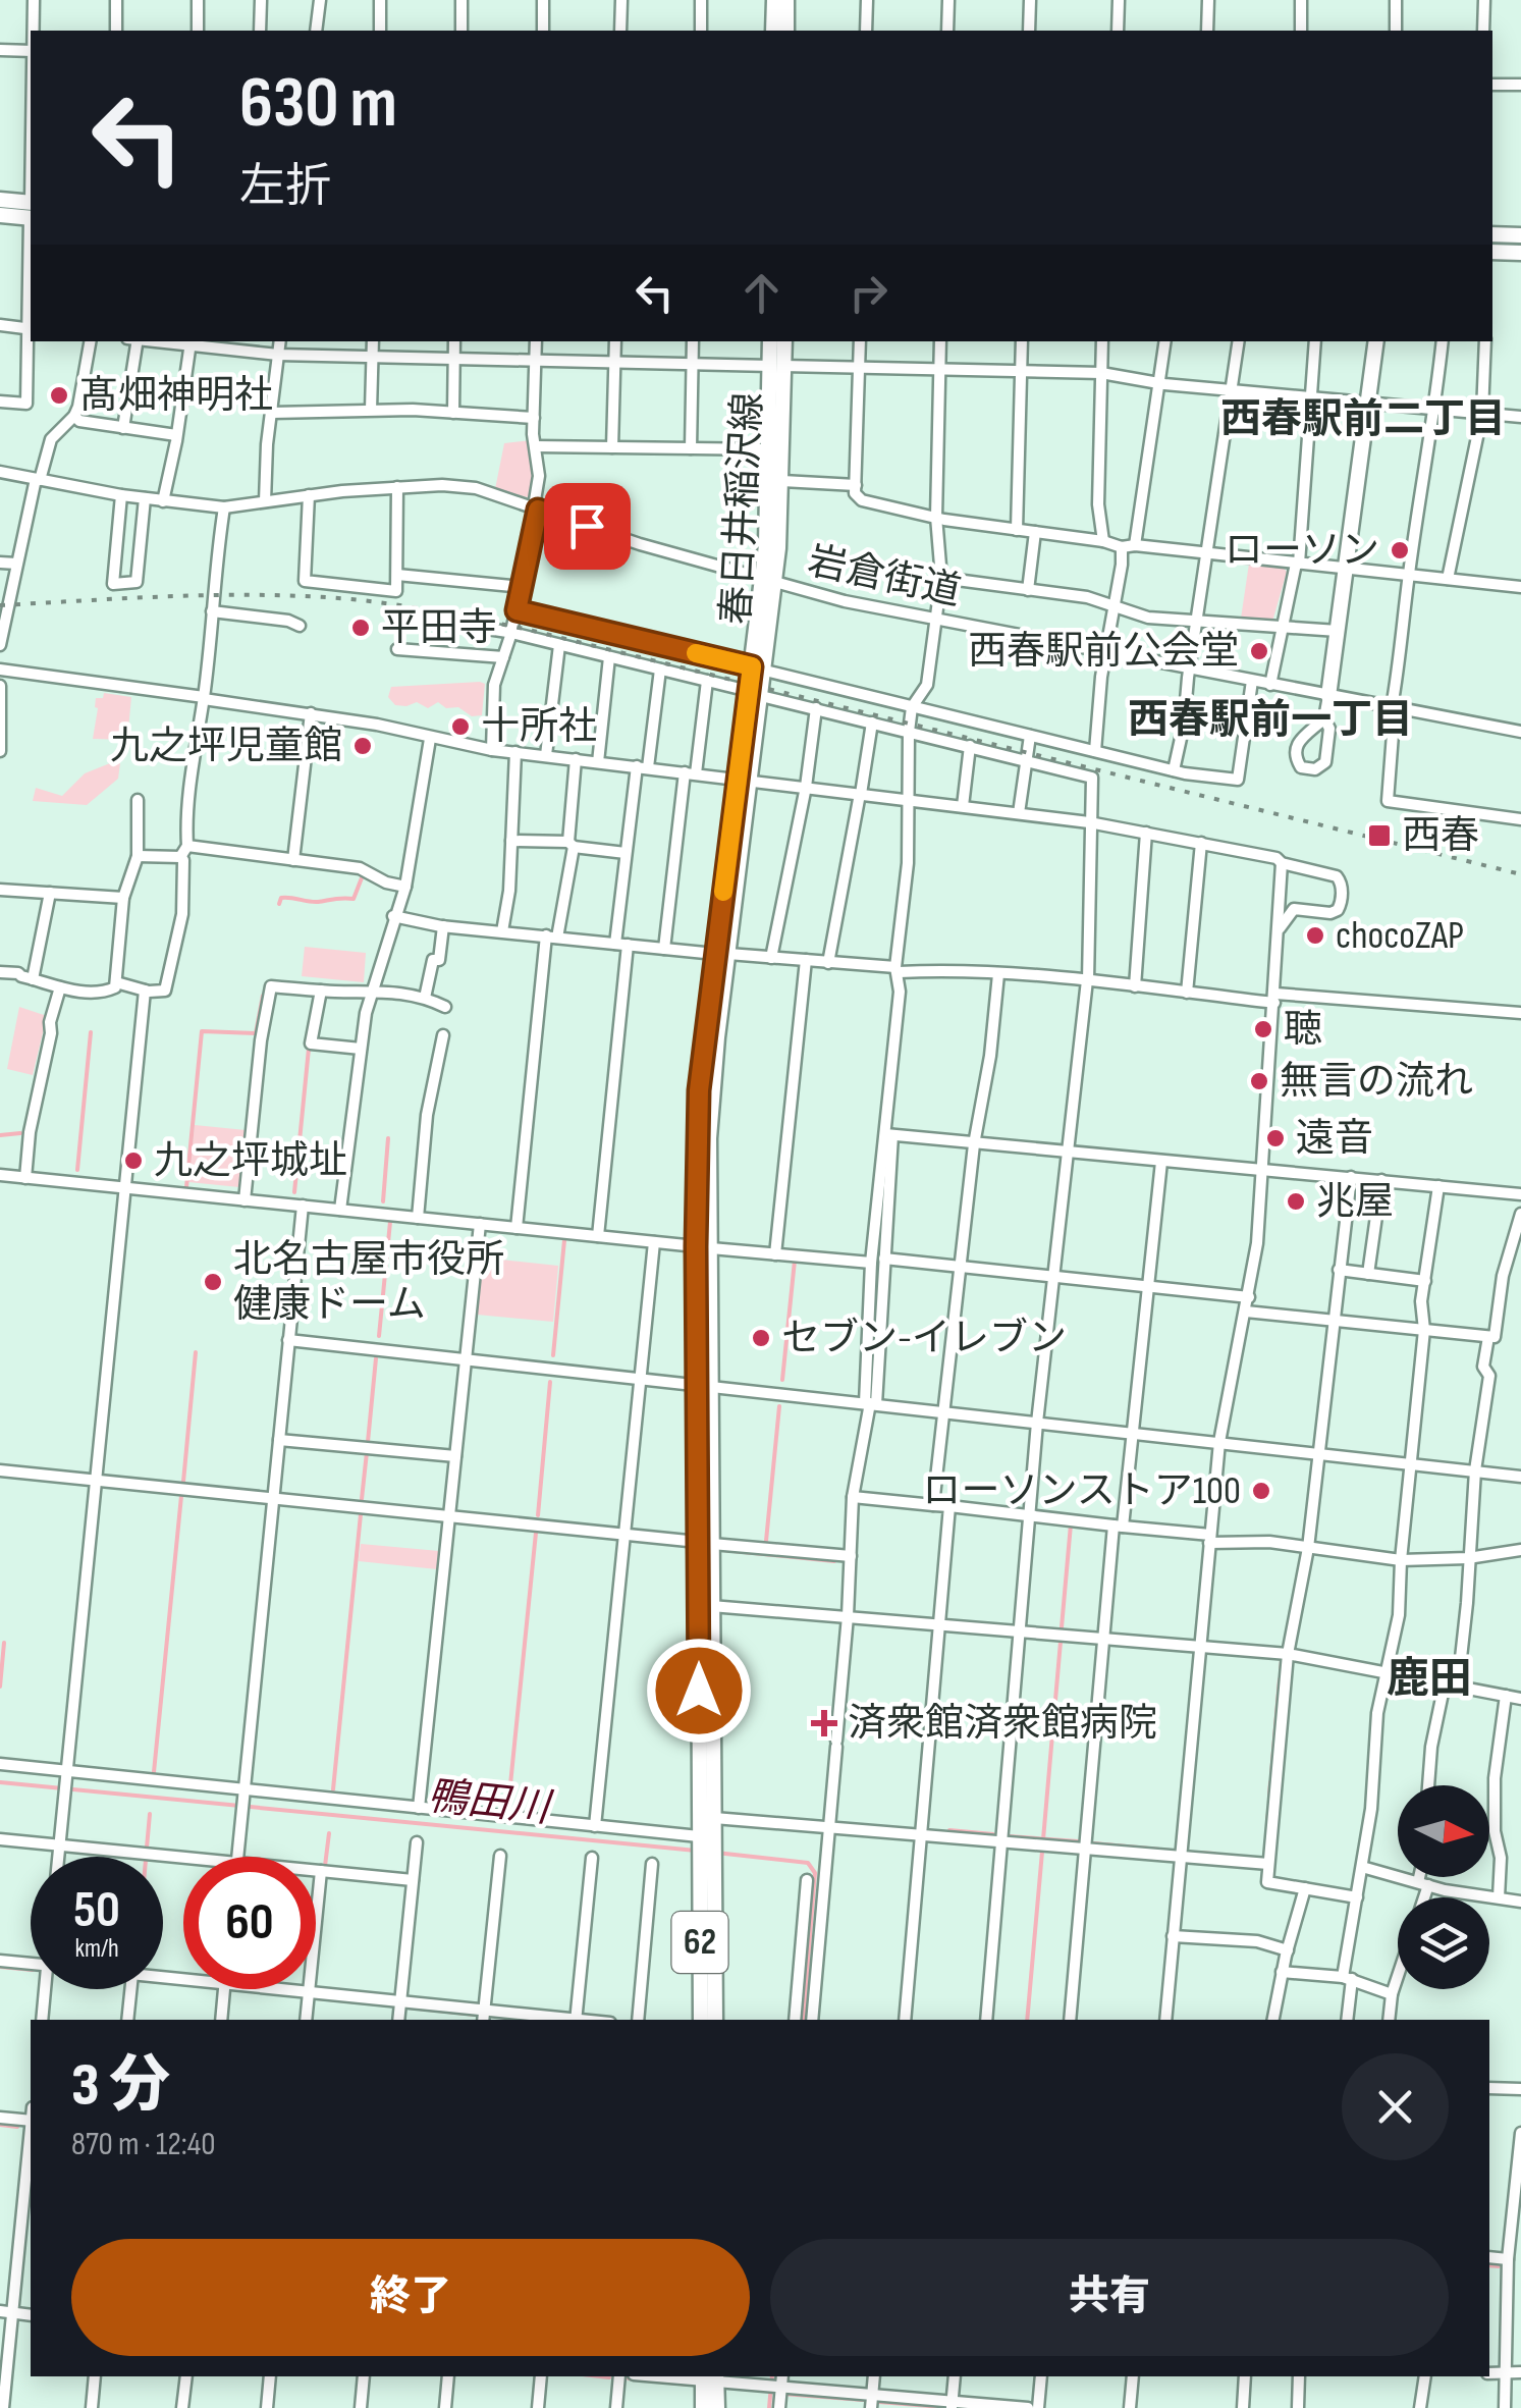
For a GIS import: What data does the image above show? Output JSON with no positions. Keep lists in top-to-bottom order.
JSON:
{
  "streets": {
    "main road": ["春日井稲沢線", "62"],
    "street": ["岩倉街道"]
  },
  "crossings": [
    ["春日井稲沢線", "岩倉街道"]
  ],
  "districts": ["西春駅前二丁目", "西春駅前一丁目", "鹿田"],
  "water": ["鴨田川"],
  "places": {
    "other": [
      "髙畑神明社",
      "ローソン",
      "平田寺",
      "西春駅前公会堂",
      "十所社",
      "九之坪児童館",
      "chocoZAP",
      "聴",
      "無言の流れ",
      "遠音",
      "九之坪城址",
      "兆屋",
      "北名古屋市役所 健康ドーム",
      "セブン-イレブン",
      "ローソンストア100"
    ],
    "transit": ["西春"],
    "health": ["済衆館済衆館病院"]
  },
  "north": "right",
  "page": {
    "turn": ["630 m", "左折"],
    "speed": "50 km/h",
    "limit": "60",
    "heading": ["3 分", "870 m · 12:40"],
    "buttons": ["終了", "共有"]
  }
}
